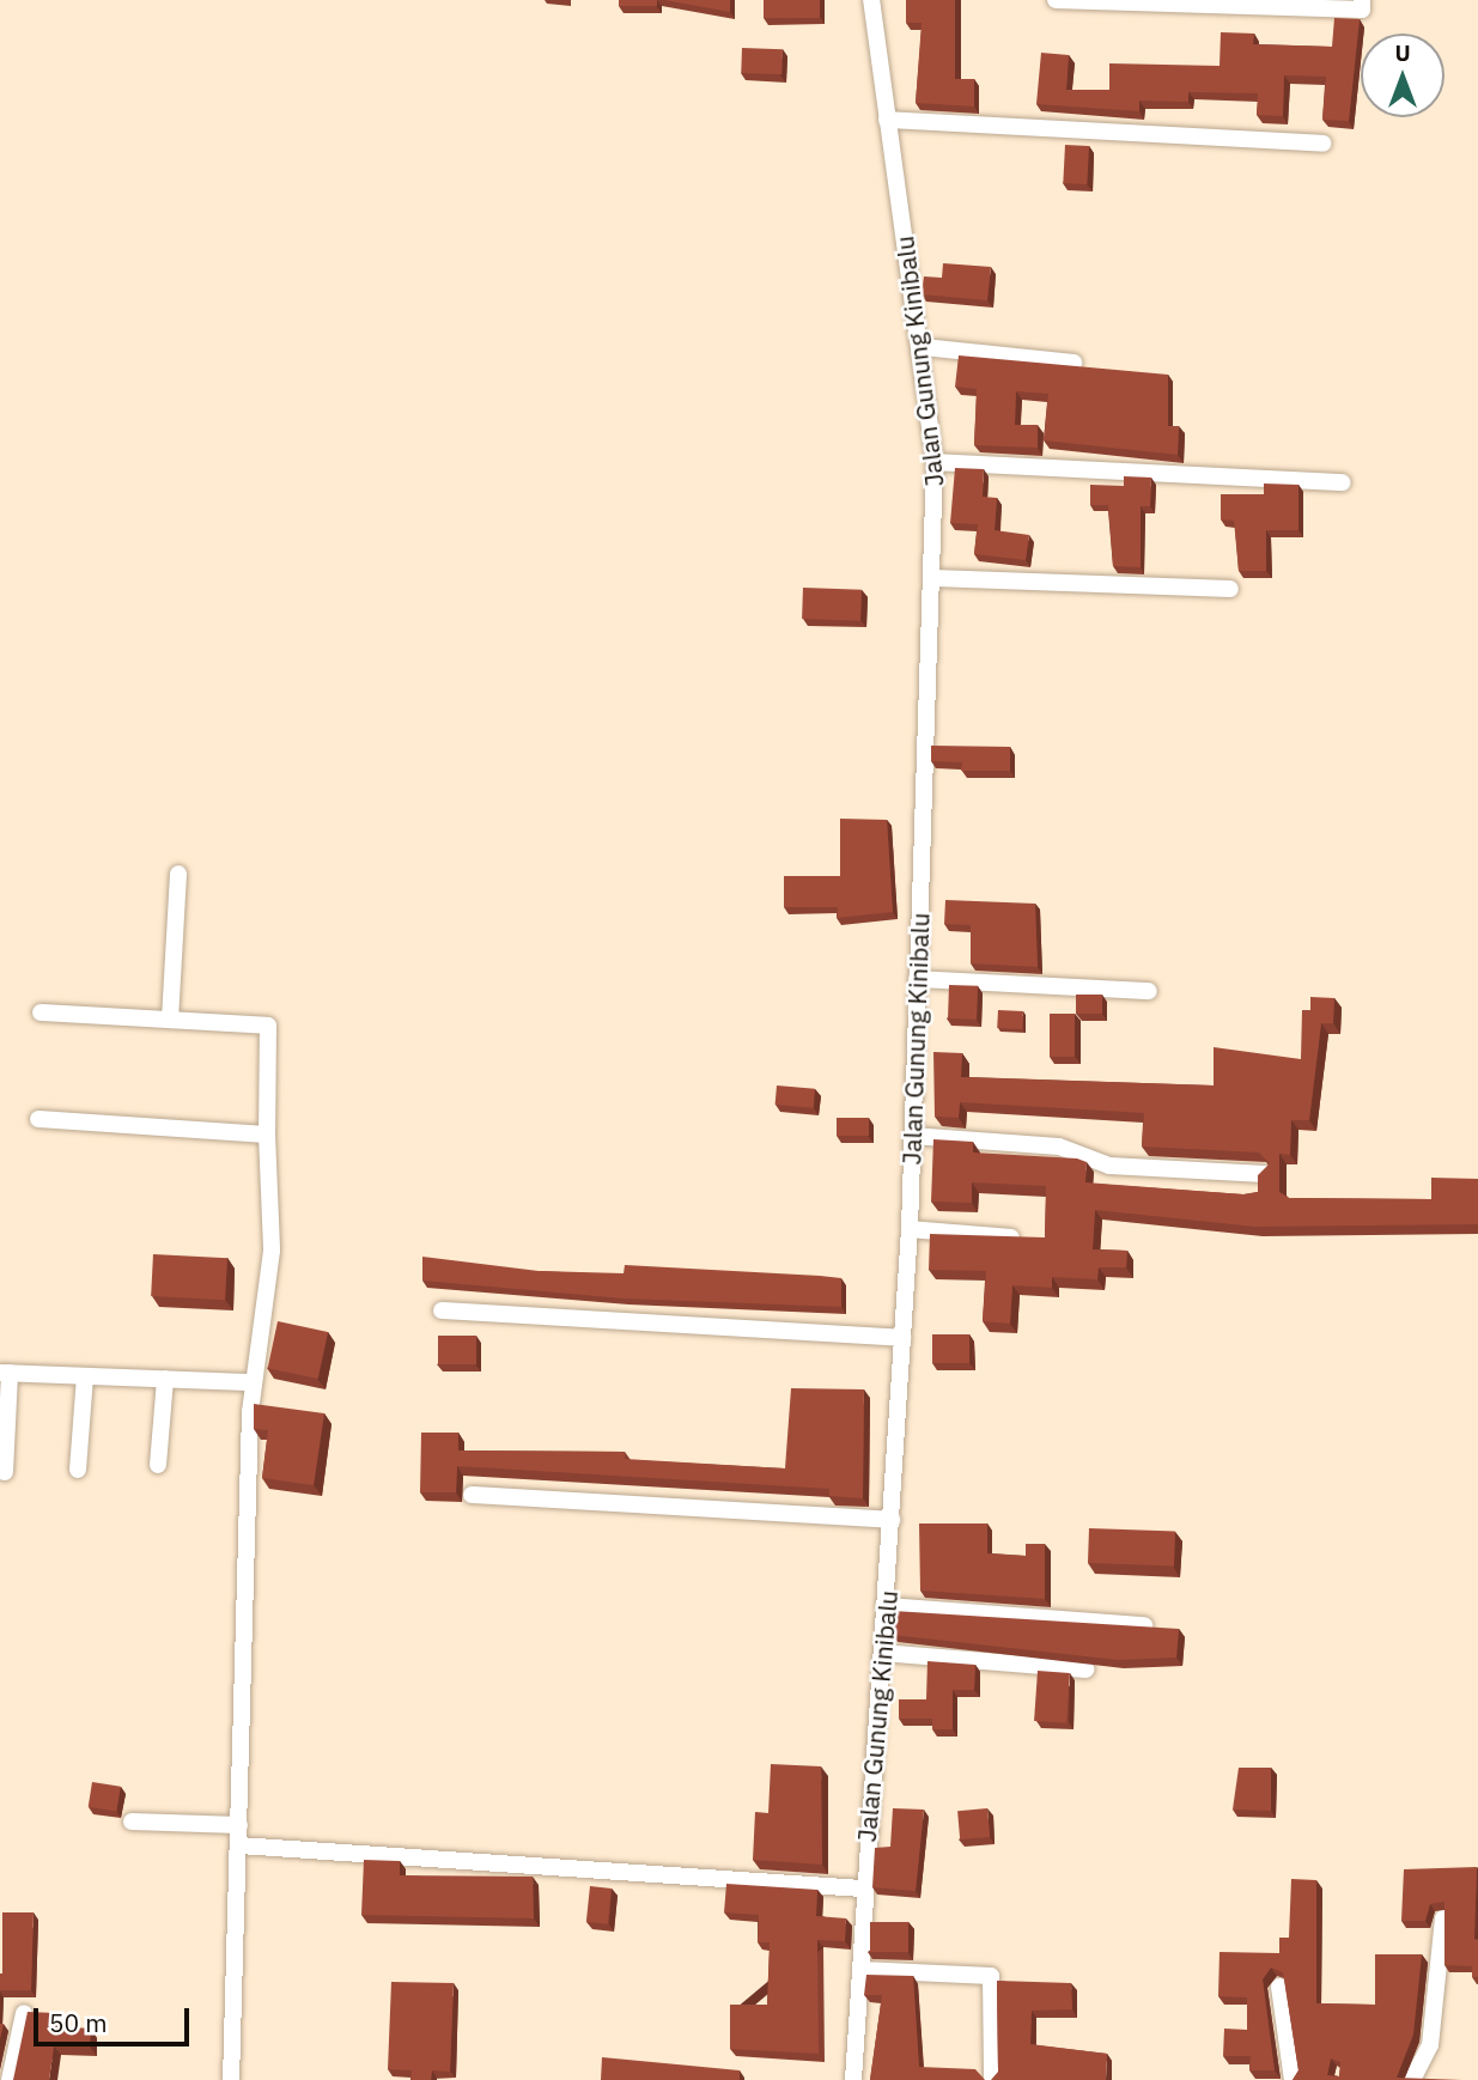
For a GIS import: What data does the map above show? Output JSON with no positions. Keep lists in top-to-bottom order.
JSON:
{
  "streets": {
    "street": ["Jalan Gunung Kinibalu"]
  },
  "scale_bar": "50 m",
  "north": "top"
}
